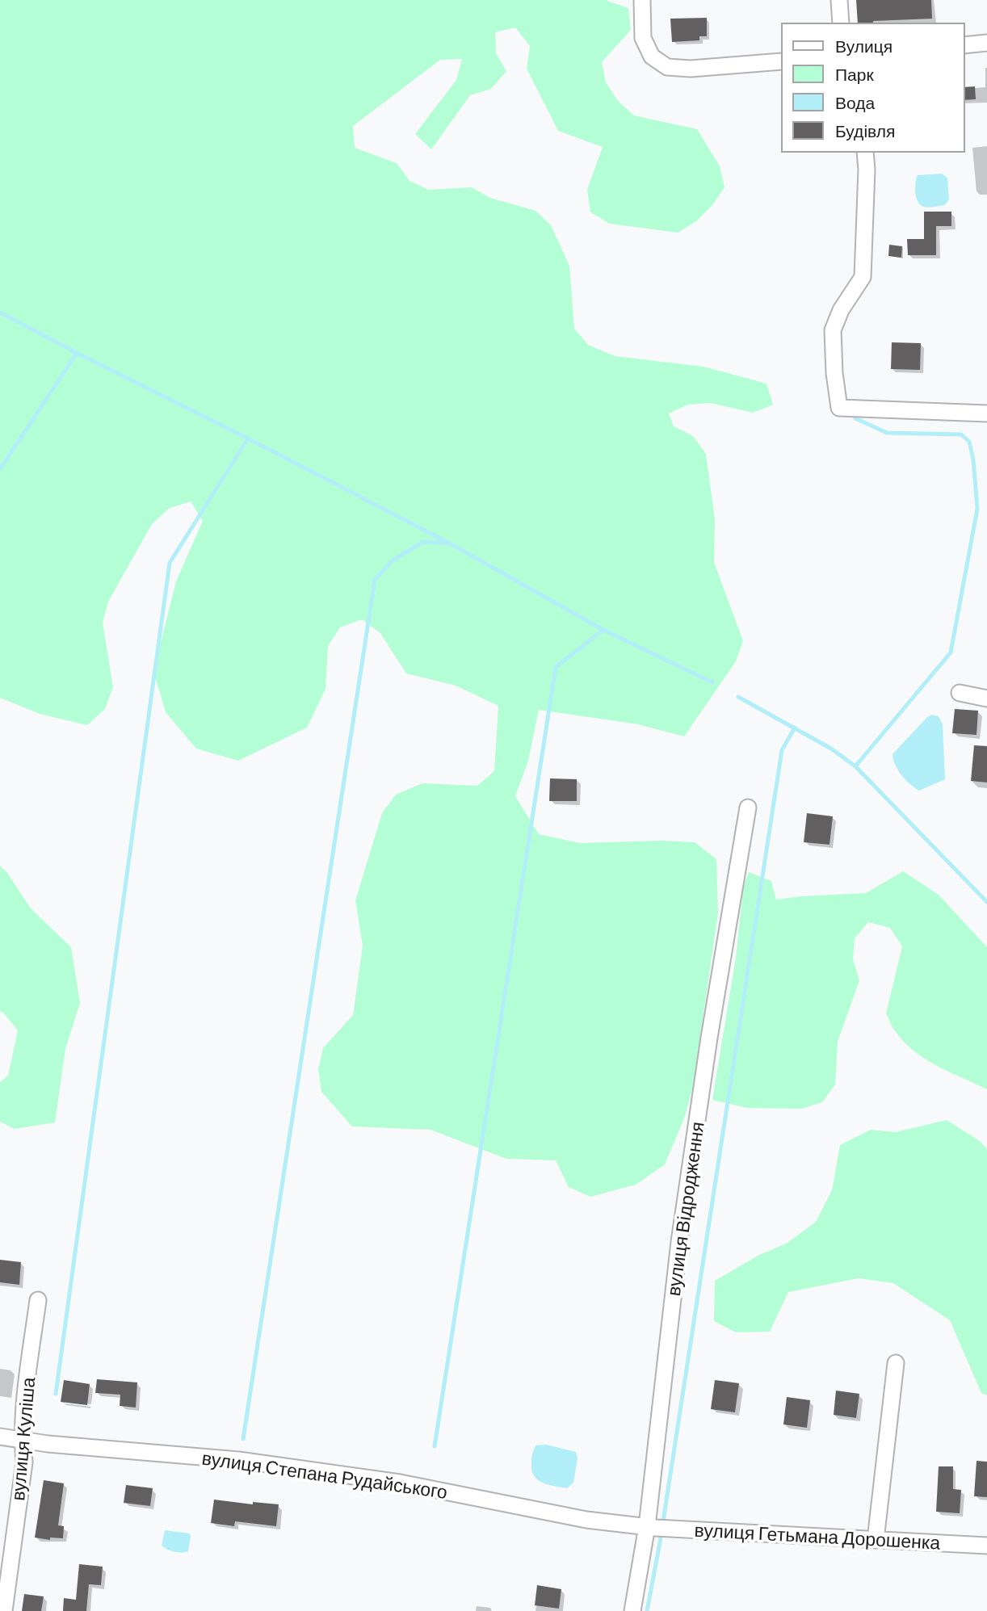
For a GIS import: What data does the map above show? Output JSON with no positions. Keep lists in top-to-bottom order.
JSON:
{
  "streets": {
    "street": [
      "вулиця Відродження",
      "вулиця Куліша",
      "вулиця Степана Рудайського",
      "вулиця Гетьмана Дорошенка"
    ]
  },
  "crossings": [
    ["вулиця Відродження", "вулиця Степана Рудайського"],
    ["вулиця Відродження", "вулиця Гетьмана Дорошенка"],
    ["вулиця Куліша", "вулиця Степана Рудайського"],
    ["вулиця Степана Рудайського", "вулиця Гетьмана Дорошенка"]
  ],
  "legend": [
    "Вулиця",
    "Парк",
    "Вода",
    "Будівля"
  ]
}
